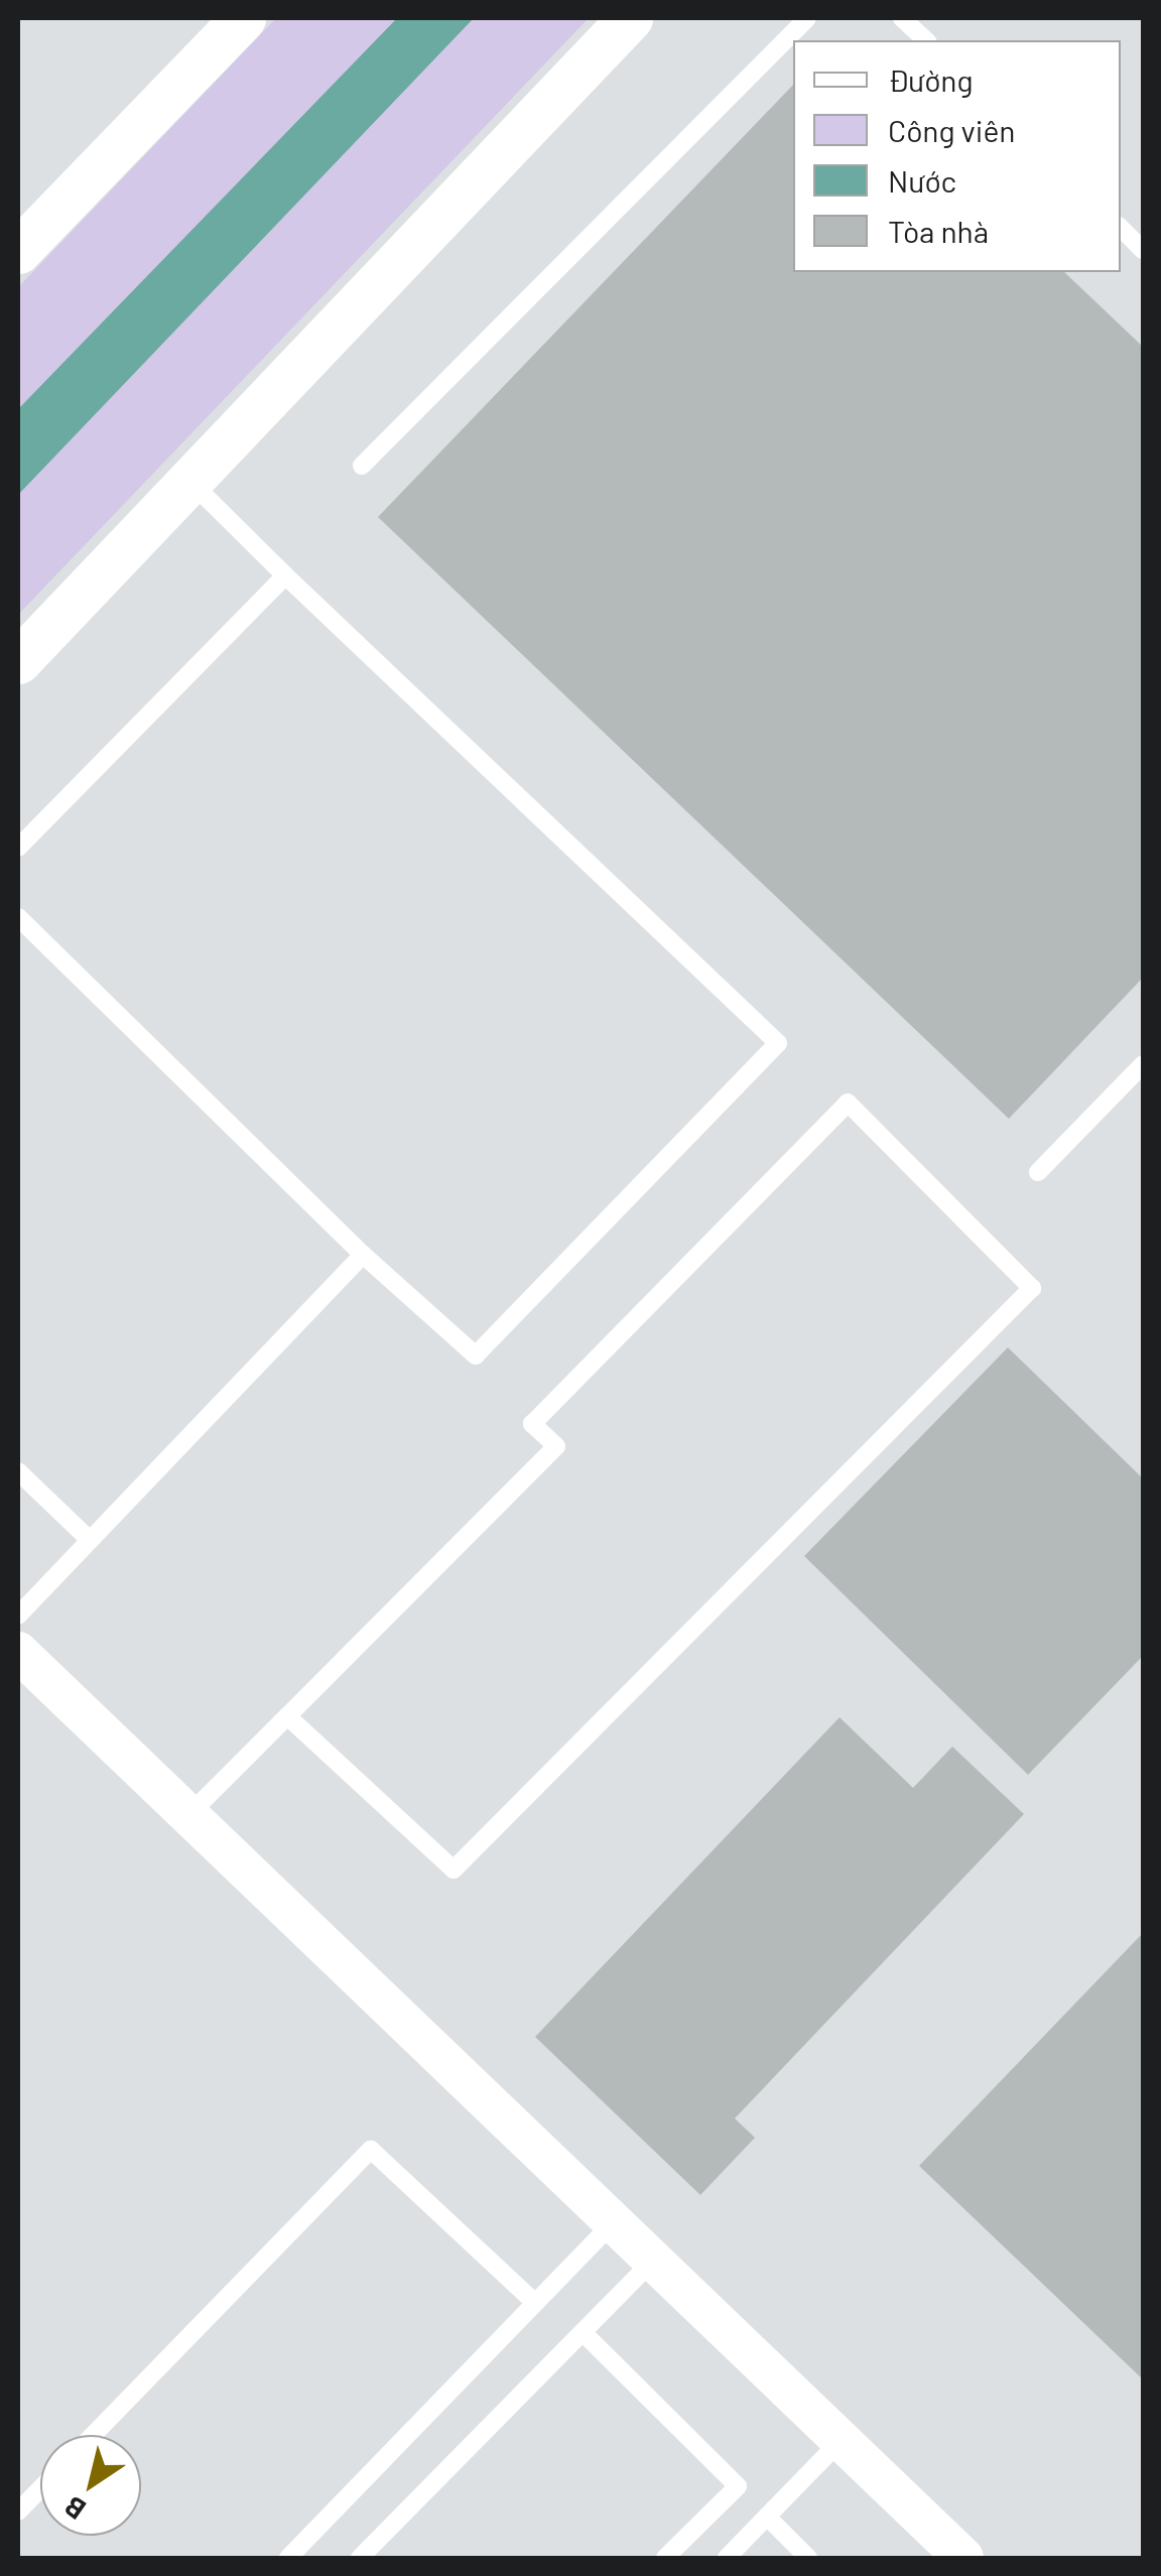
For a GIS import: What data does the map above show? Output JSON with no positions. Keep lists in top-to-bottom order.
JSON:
{
  "legend": [
    "Đường",
    "Công viên",
    "Nước",
    "Tòa nhà"
  ],
  "north": "bottom left"
}
